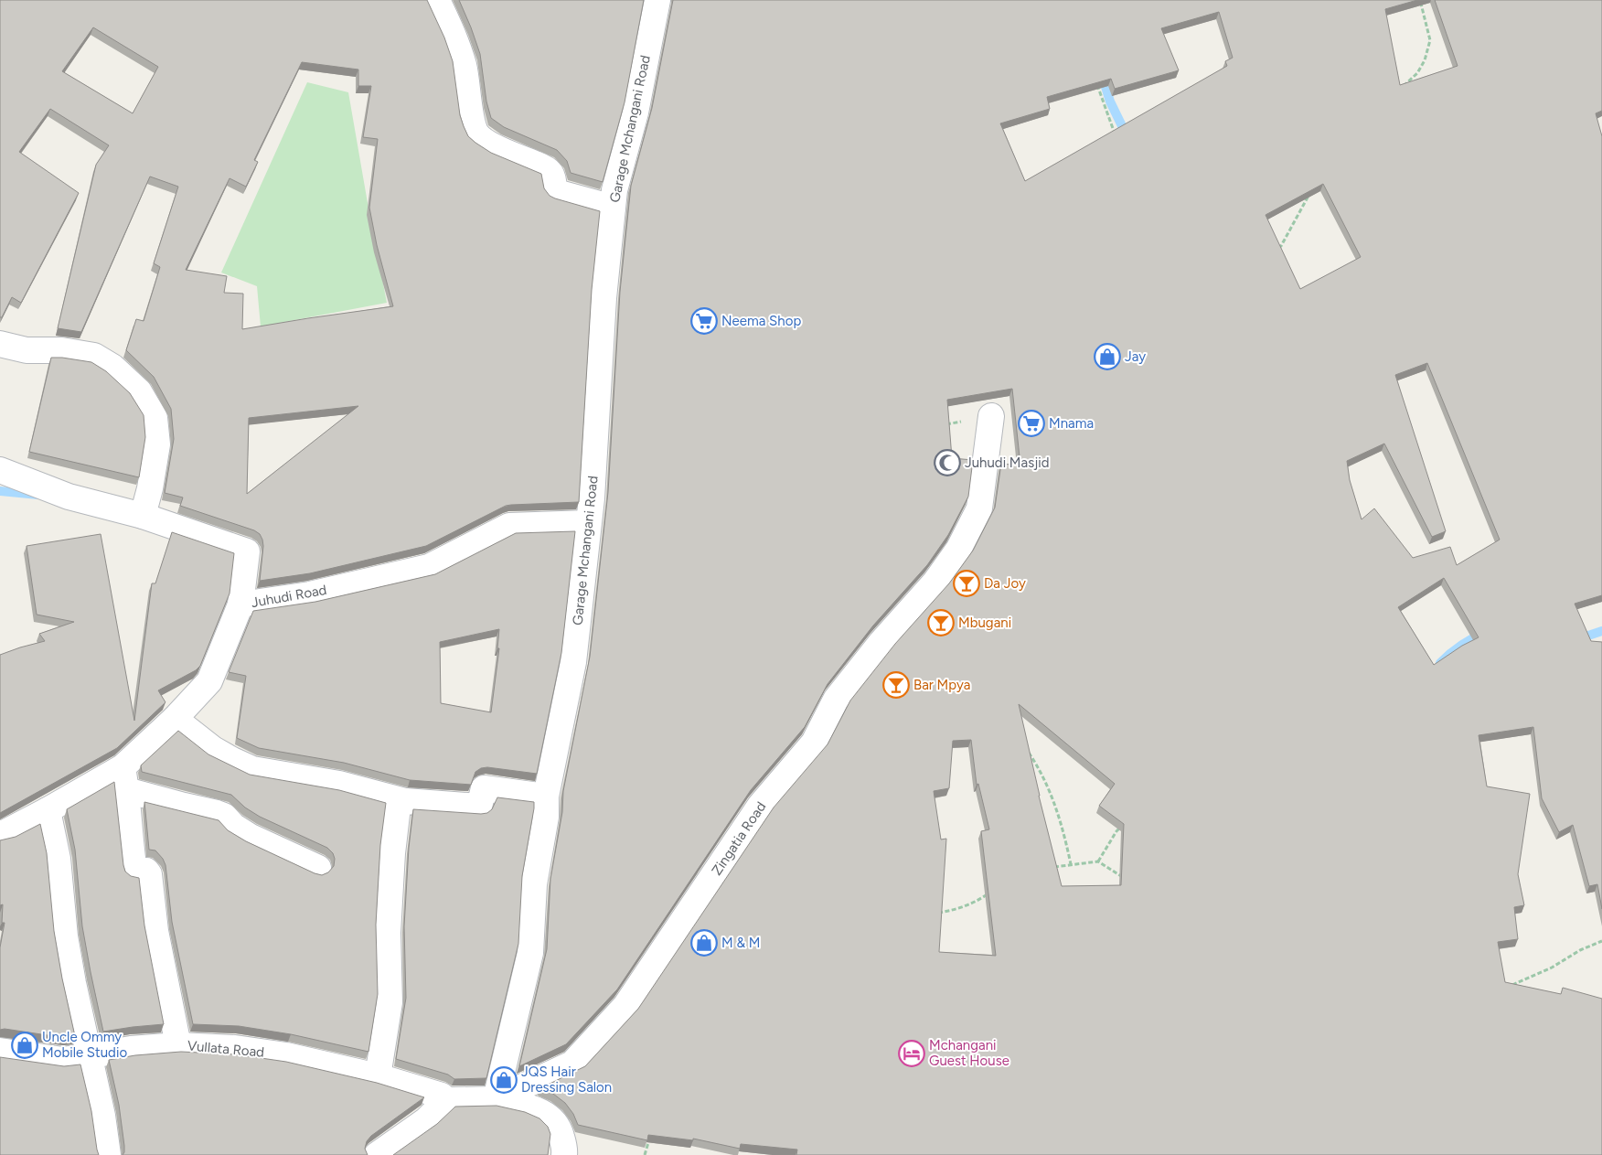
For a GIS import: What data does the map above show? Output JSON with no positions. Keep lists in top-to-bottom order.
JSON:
{
  "streets": {
    "street": [
      "Garage Mchangani Road",
      "Juhudi Road",
      "Zingatia Road",
      "Vullata Road"
    ]
  },
  "crossings": [
    ["Garage Mchangani Road", "Juhudi Road"],
    ["Garage Mchangani Road", "Zingatia Road"],
    ["Zingatia Road", "Vullata Road"]
  ],
  "places": {
    "supermarket": ["Neema Shop", "Mnama"],
    "shop": [
      "Jay",
      "M & M",
      "Uncle Ommy Mobile Studio",
      "JQS Hair Dressing Salon"
    ],
    "mosque": ["Juhudi Masjid"],
    "bar": ["Da Joy", "Mbugani", "Bar Mpya"],
    "hotel": ["Mchangani Guest House"]
  }
}
